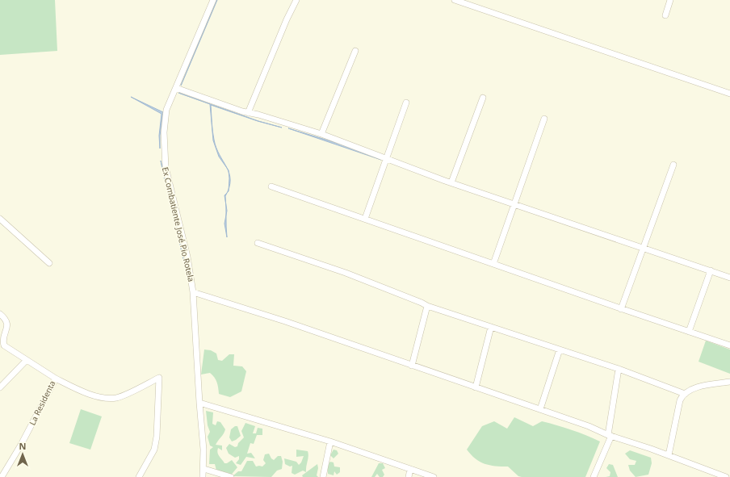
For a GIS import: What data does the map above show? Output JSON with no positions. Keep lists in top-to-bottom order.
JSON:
{
  "streets": {
    "street": ["Ex Combatiente José Pio Rotela", "La Residenta"]
  },
  "north": "top"
}
